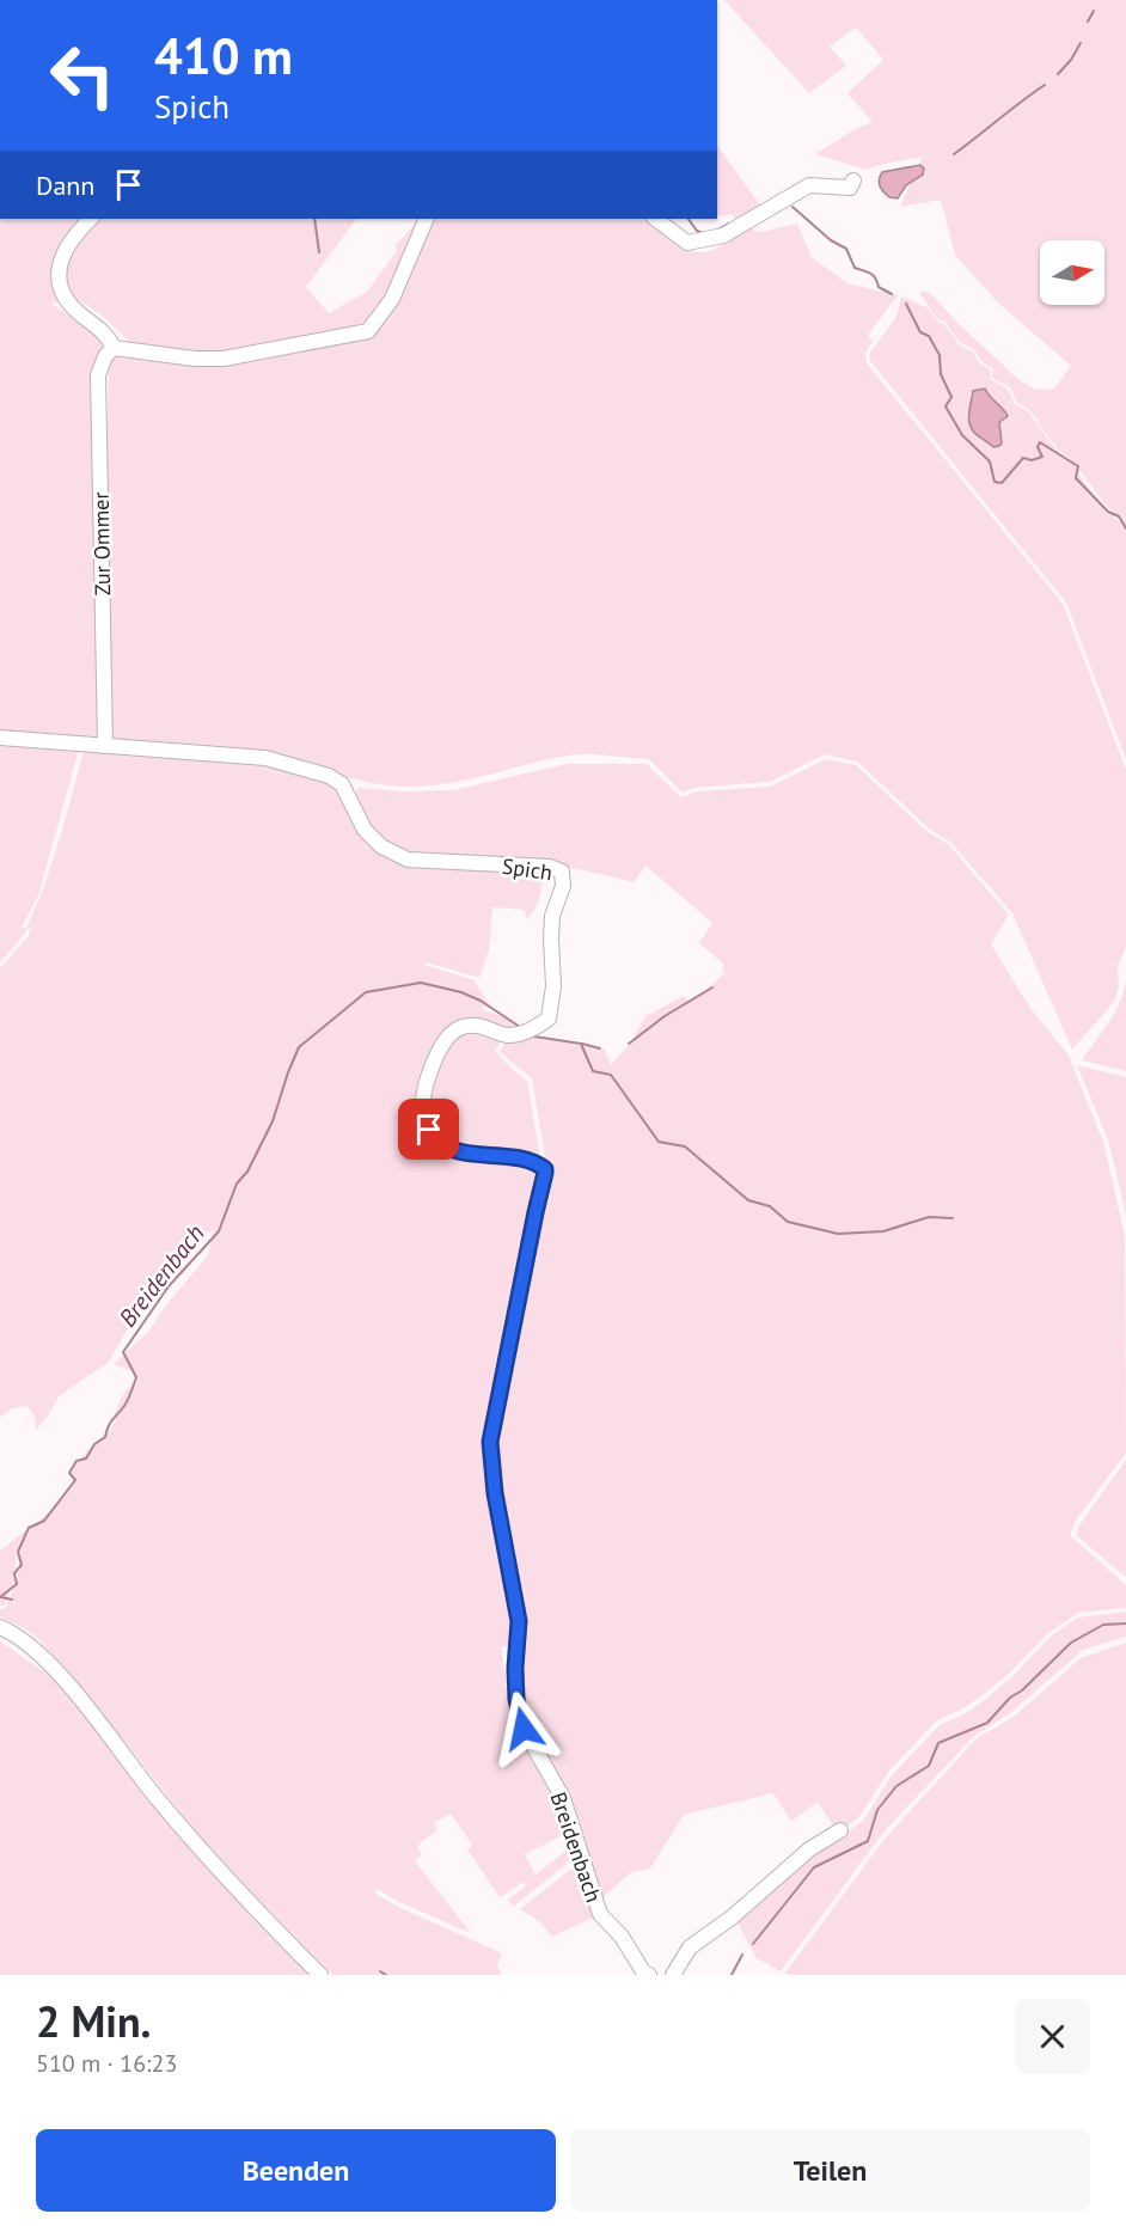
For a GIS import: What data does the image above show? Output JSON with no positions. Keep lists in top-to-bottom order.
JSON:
{
  "streets": {
    "street": ["Zur Ommer", "Spich", "Breidenbach"]
  },
  "crossings": [
    ["Zur Ommer", "Spich"],
    ["Spich", "Breidenbach"]
  ],
  "water": ["Breidenbach"],
  "north": "right",
  "page": {
    "turn": ["410 m", "Spich"],
    "then": "Dann",
    "heading": ["2 Min.", "510 m · 16:23"],
    "buttons": ["Beenden", "Teilen"]
  }
}
